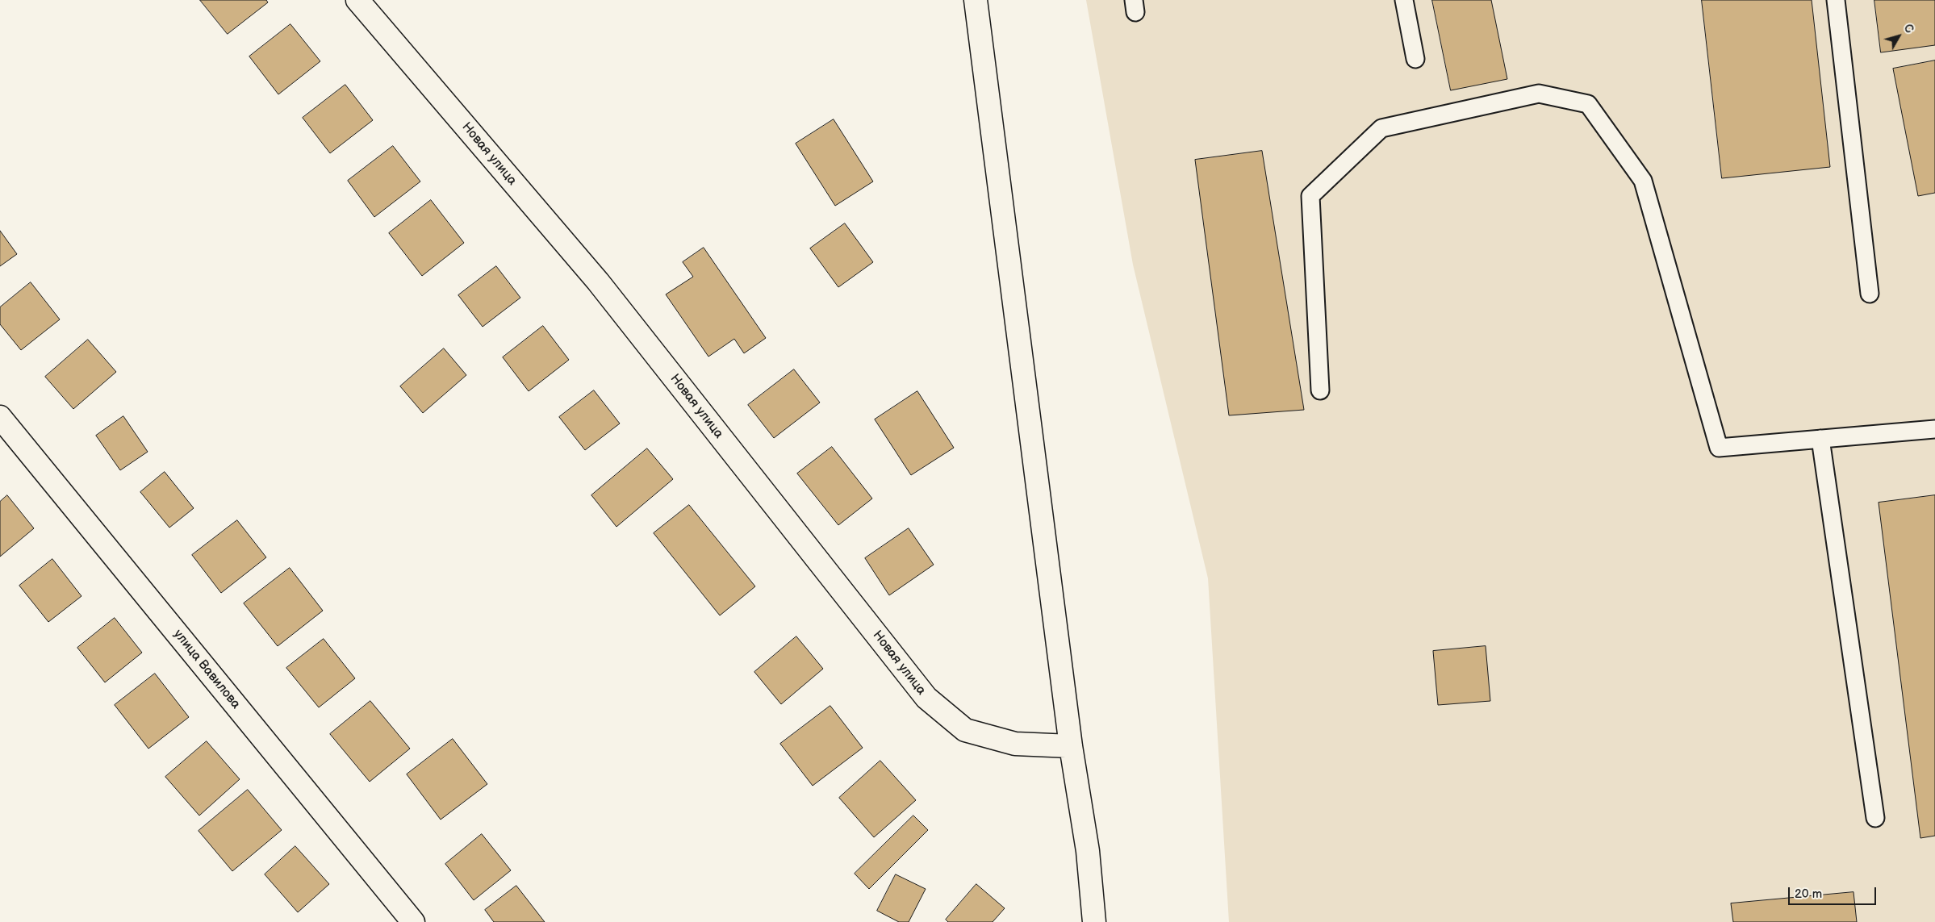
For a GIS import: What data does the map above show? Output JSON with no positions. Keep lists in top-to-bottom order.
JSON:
{
  "streets": {
    "street": ["Новая улица", "улица Вавилова"]
  },
  "scale_bar": "20 m",
  "north": "top right"
}
